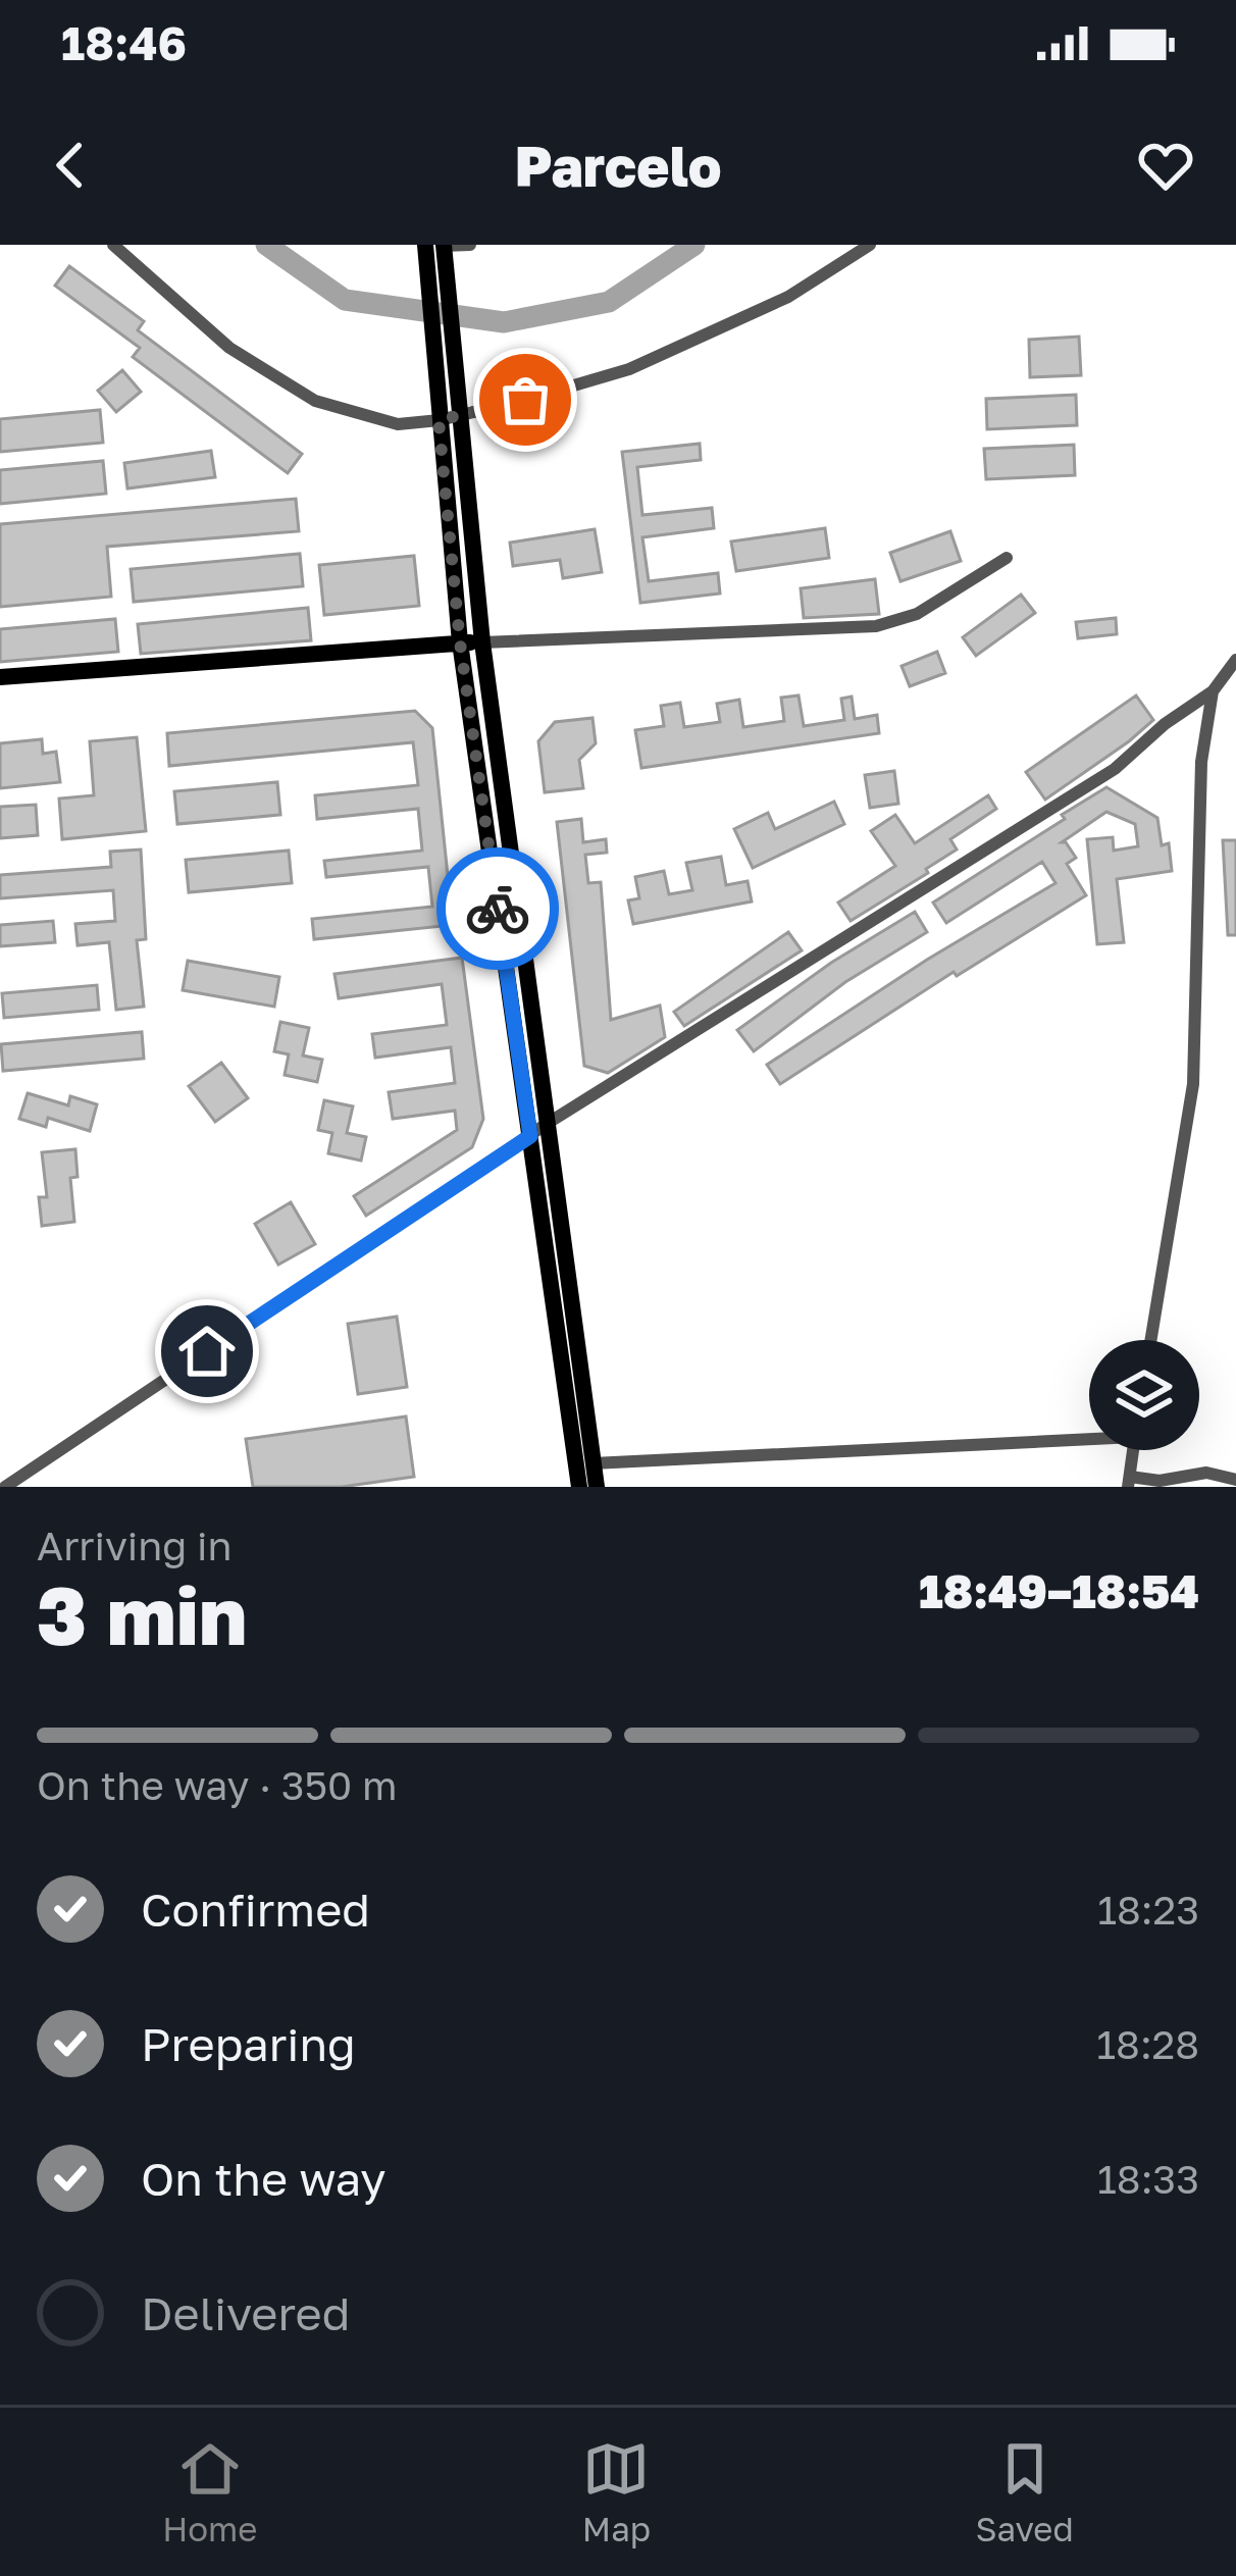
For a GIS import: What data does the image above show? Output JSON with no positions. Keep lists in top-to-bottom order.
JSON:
{
  "page": {
    "status": "18:46",
    "header": "Parcelo",
    "heading": ["3 min", "Arriving in", "18:49–18:54"],
    "bar": "On the way · 350 m",
    "list": [
      ["Confirmed", "18:23"],
      ["Preparing", "18:28"],
      ["On the way", "18:33"],
      "Delivered"
    ],
    "tabs": ["Home", "Map", "Saved"]
  }
}
